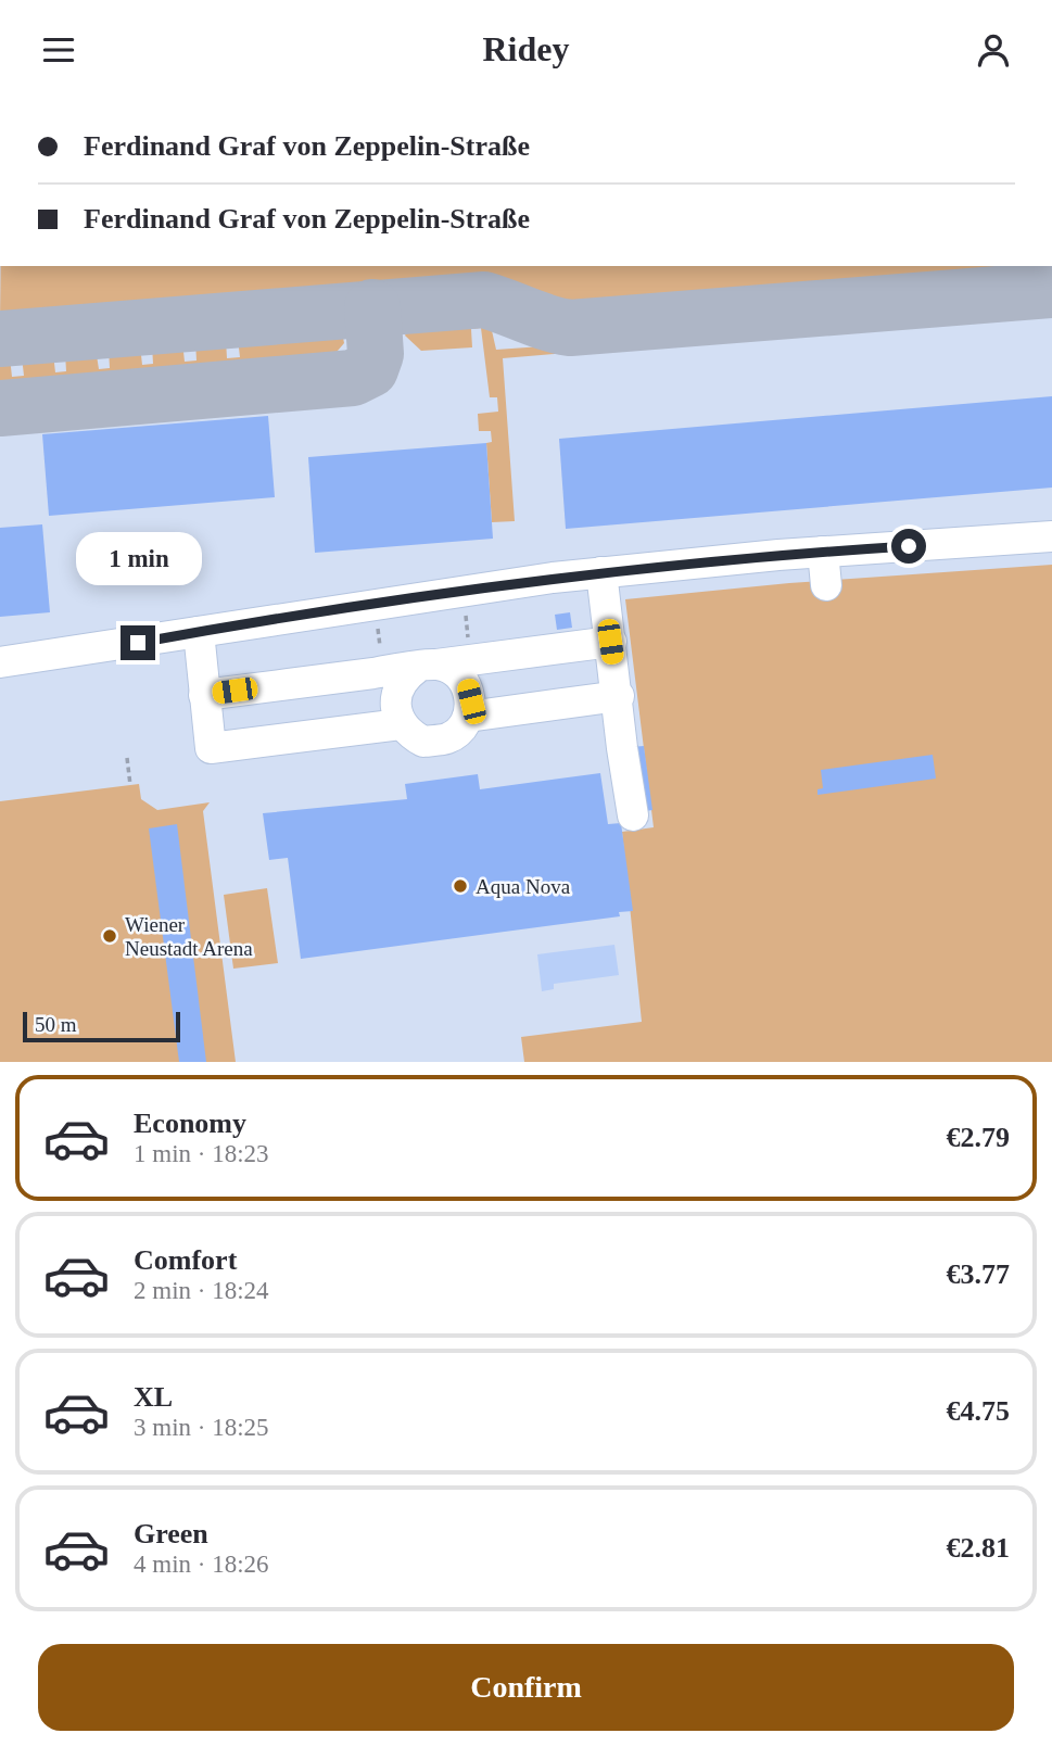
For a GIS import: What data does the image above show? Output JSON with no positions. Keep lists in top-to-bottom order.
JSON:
{
  "places": ["Aqua Nova", "Wiener Neustadt Arena"],
  "scale_bar": "50 m",
  "page": {
    "header": "Ridey",
    "banner": ["Ferdinand Graf von Zeppelin-Straße", "Ferdinand Graf von Zeppelin-Straße"],
    "bubble": "1 min",
    "scale": "50 m",
    "list": [
      {
        "name": "Economy",
        "note": "1 min · 18:23",
        "value": "€2.79"
      },
      {
        "name": "Comfort",
        "note": "2 min · 18:24",
        "value": "€3.77"
      },
      {
        "name": "XL",
        "note": "3 min · 18:25",
        "value": "€4.75"
      },
      {
        "name": "Green",
        "note": "4 min · 18:26",
        "value": "€2.81"
      }
    ],
    "buttons": "Confirm"
  }
}
